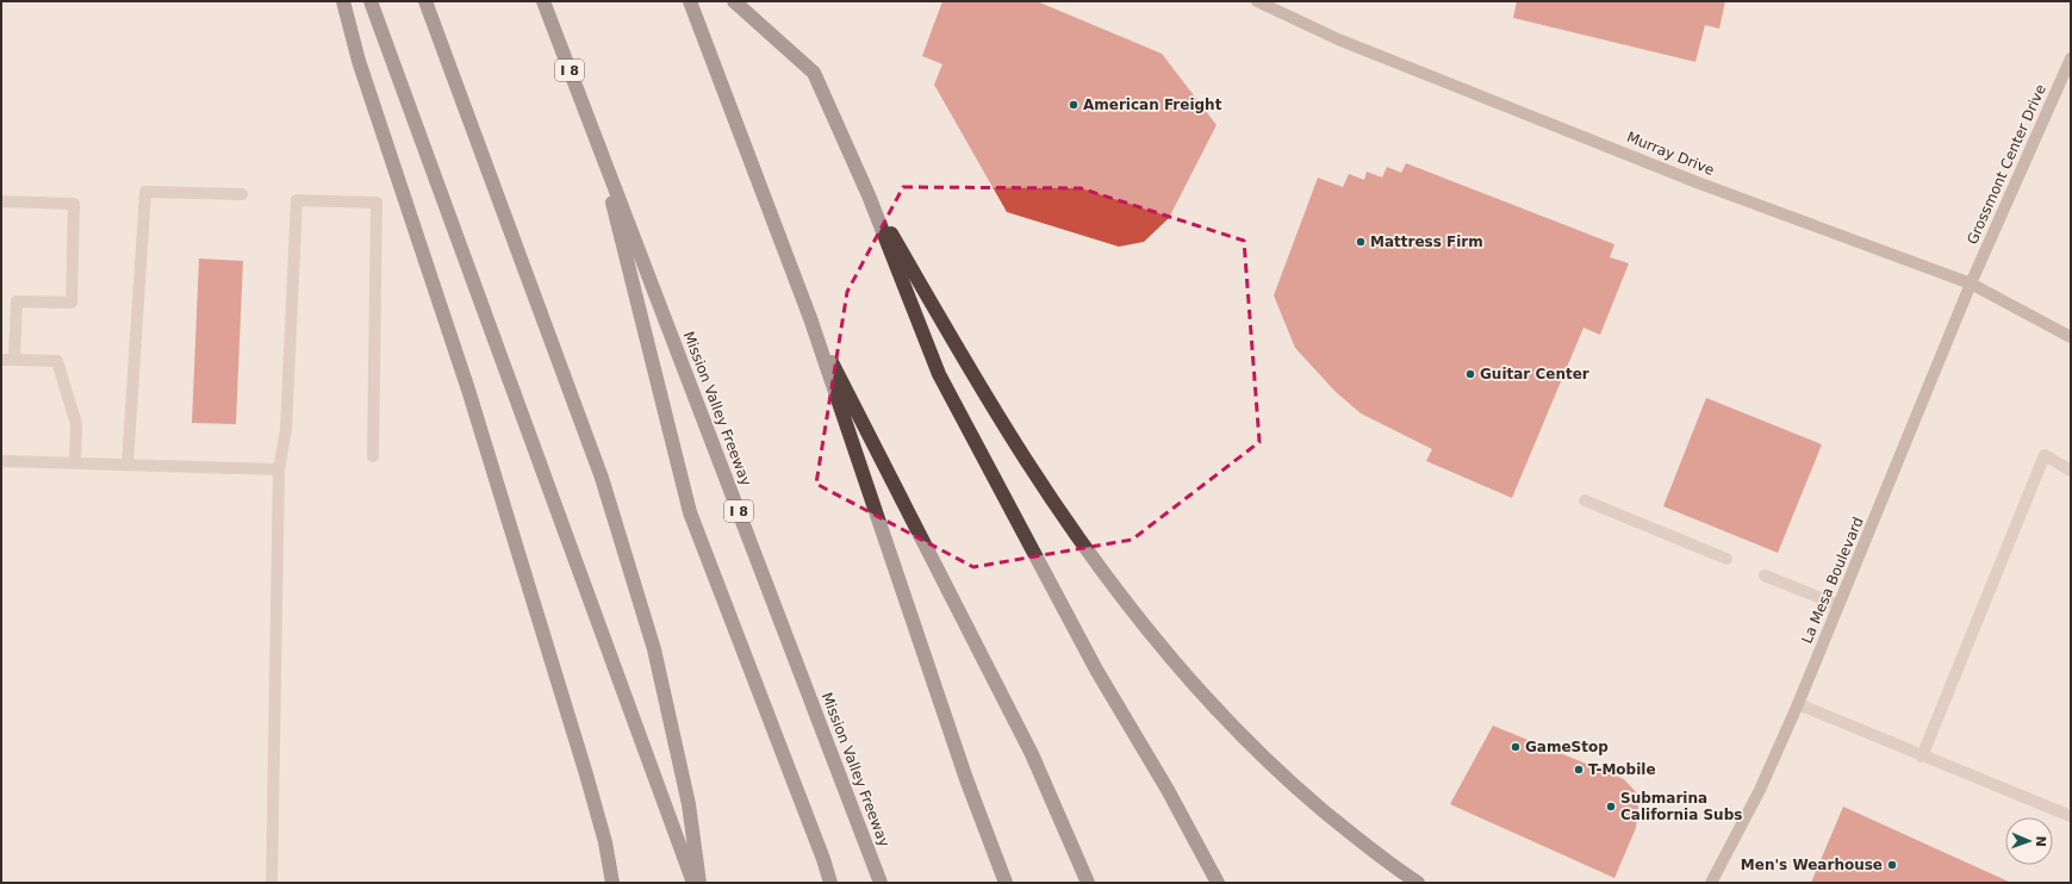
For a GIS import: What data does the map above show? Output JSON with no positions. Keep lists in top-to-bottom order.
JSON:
{
  "streets": {
    "highway": ["I 8", "Mission Valley Freeway"],
    "main road": ["Murray Drive", "Grossmont Center Drive", "La Mesa Boulevard"]
  },
  "crossings": [
    ["Murray Drive", "Grossmont Center Drive"],
    ["Murray Drive", "La Mesa Boulevard"],
    ["Grossmont Center Drive", "La Mesa Boulevard"]
  ],
  "places": [
    "American Freight",
    "Mattress Firm",
    "Guitar Center",
    "GameStop",
    "T-Mobile",
    "Submarina California Subs",
    "Men's Wearhouse"
  ],
  "north": "right"
}
